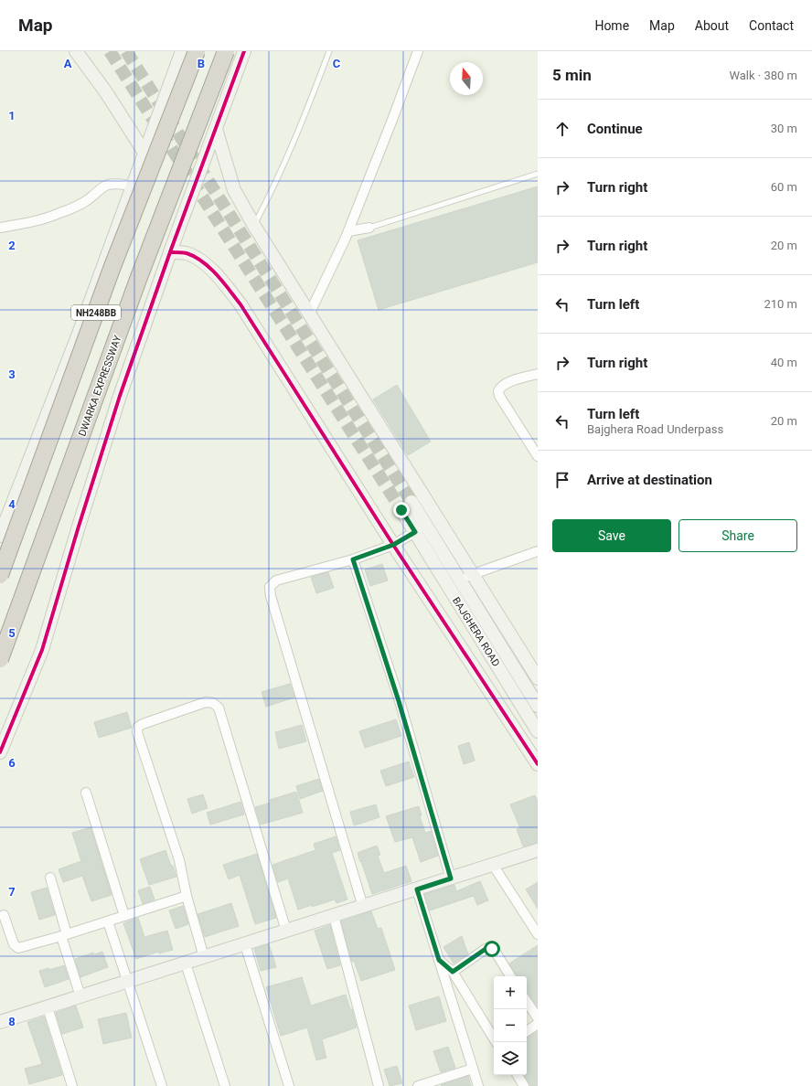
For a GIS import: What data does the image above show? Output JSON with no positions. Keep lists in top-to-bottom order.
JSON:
{
  "streets": {
    "highway": ["NH248BB", "DWARKA EXPRESSWAY"],
    "street": ["BAJGHERA ROAD"]
  },
  "north": "top",
  "page": {
    "header": "Map",
    "nav": [
      "Home",
      "Map",
      "About",
      "Contact"
    ],
    "heading": ["5 min", "Walk · 380 m"],
    "list": [
      ["Continue", "30 m"],
      ["Turn right", "60 m"],
      ["Turn right", "20 m"],
      ["Turn left", "210 m"],
      ["Turn right", "40 m"],
      ["Turn left", "Bajghera Road Underpass", "20 m"],
      "Arrive at destination"
    ],
    "buttons": ["Save", "Share"],
    "map_buttons": ["+", "−"]
  },
  "grid": {
    "columns": ["A", "B", "C"],
    "rows": [
      "1",
      "2",
      "3",
      "4",
      "5",
      "6",
      "7",
      "8"
    ]
  }
}
